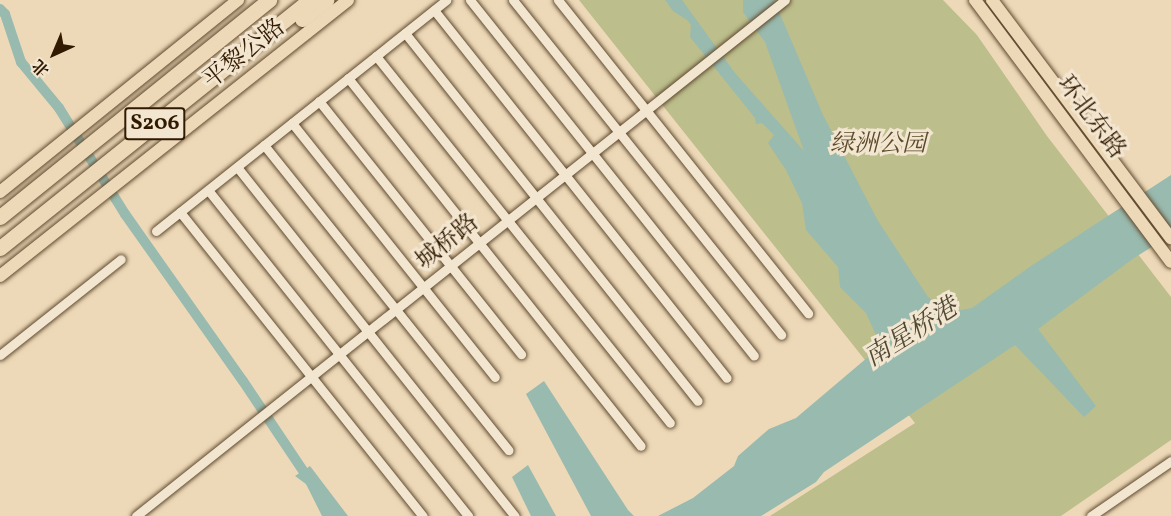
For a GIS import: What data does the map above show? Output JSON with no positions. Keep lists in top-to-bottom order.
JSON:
{
  "streets": {
    "highway": ["S206"],
    "main road": ["平黎公路", "环北东路"],
    "street": ["城桥路"]
  },
  "water": ["南星桥港"],
  "parks": ["绿洲公园"],
  "north": "bottom left"
}
